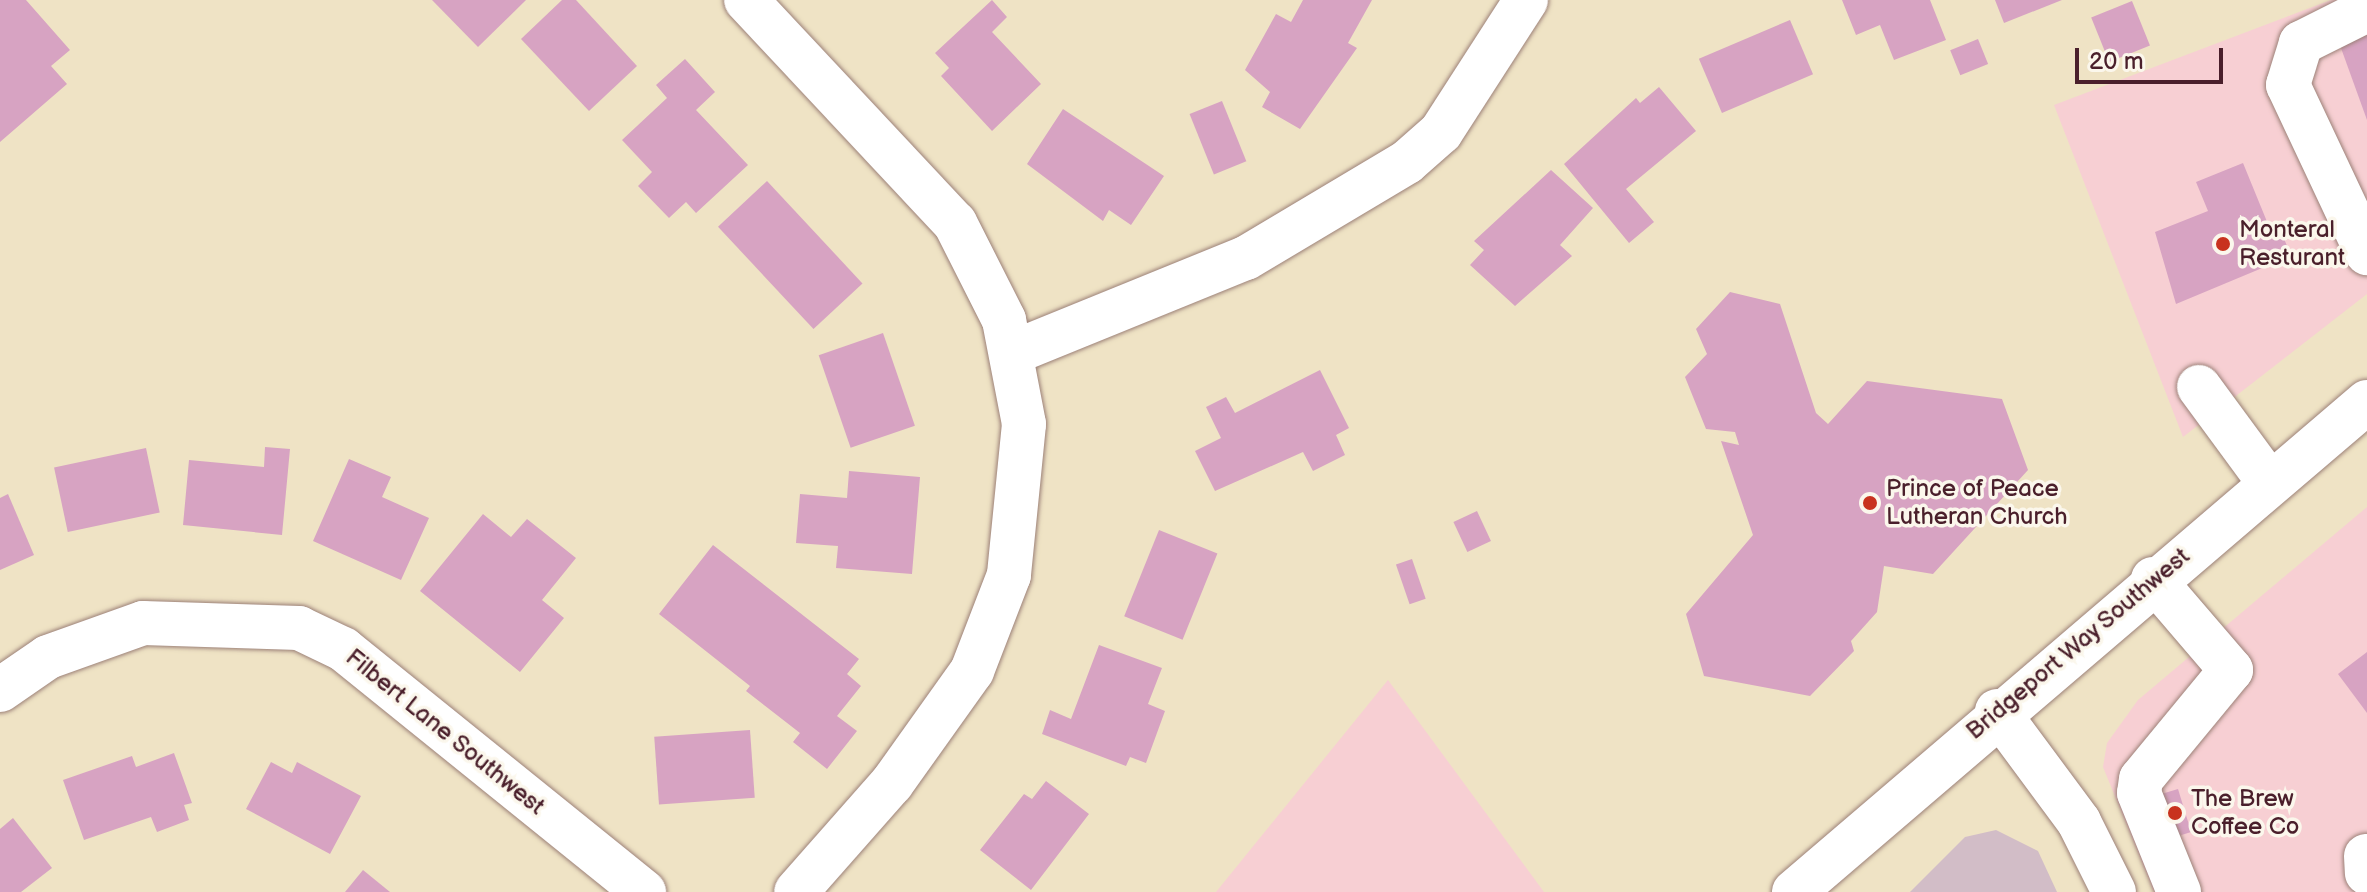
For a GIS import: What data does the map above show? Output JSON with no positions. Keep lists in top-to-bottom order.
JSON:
{
  "streets": {
    "street": ["Bridgeport Way Southwest", "Filbert Lane Southwest"]
  },
  "places": ["Monteral Resturant", "Prince of Peace Lutheran Church", "The Brew Coffee Co"],
  "scale_bar": "20 m"
}
